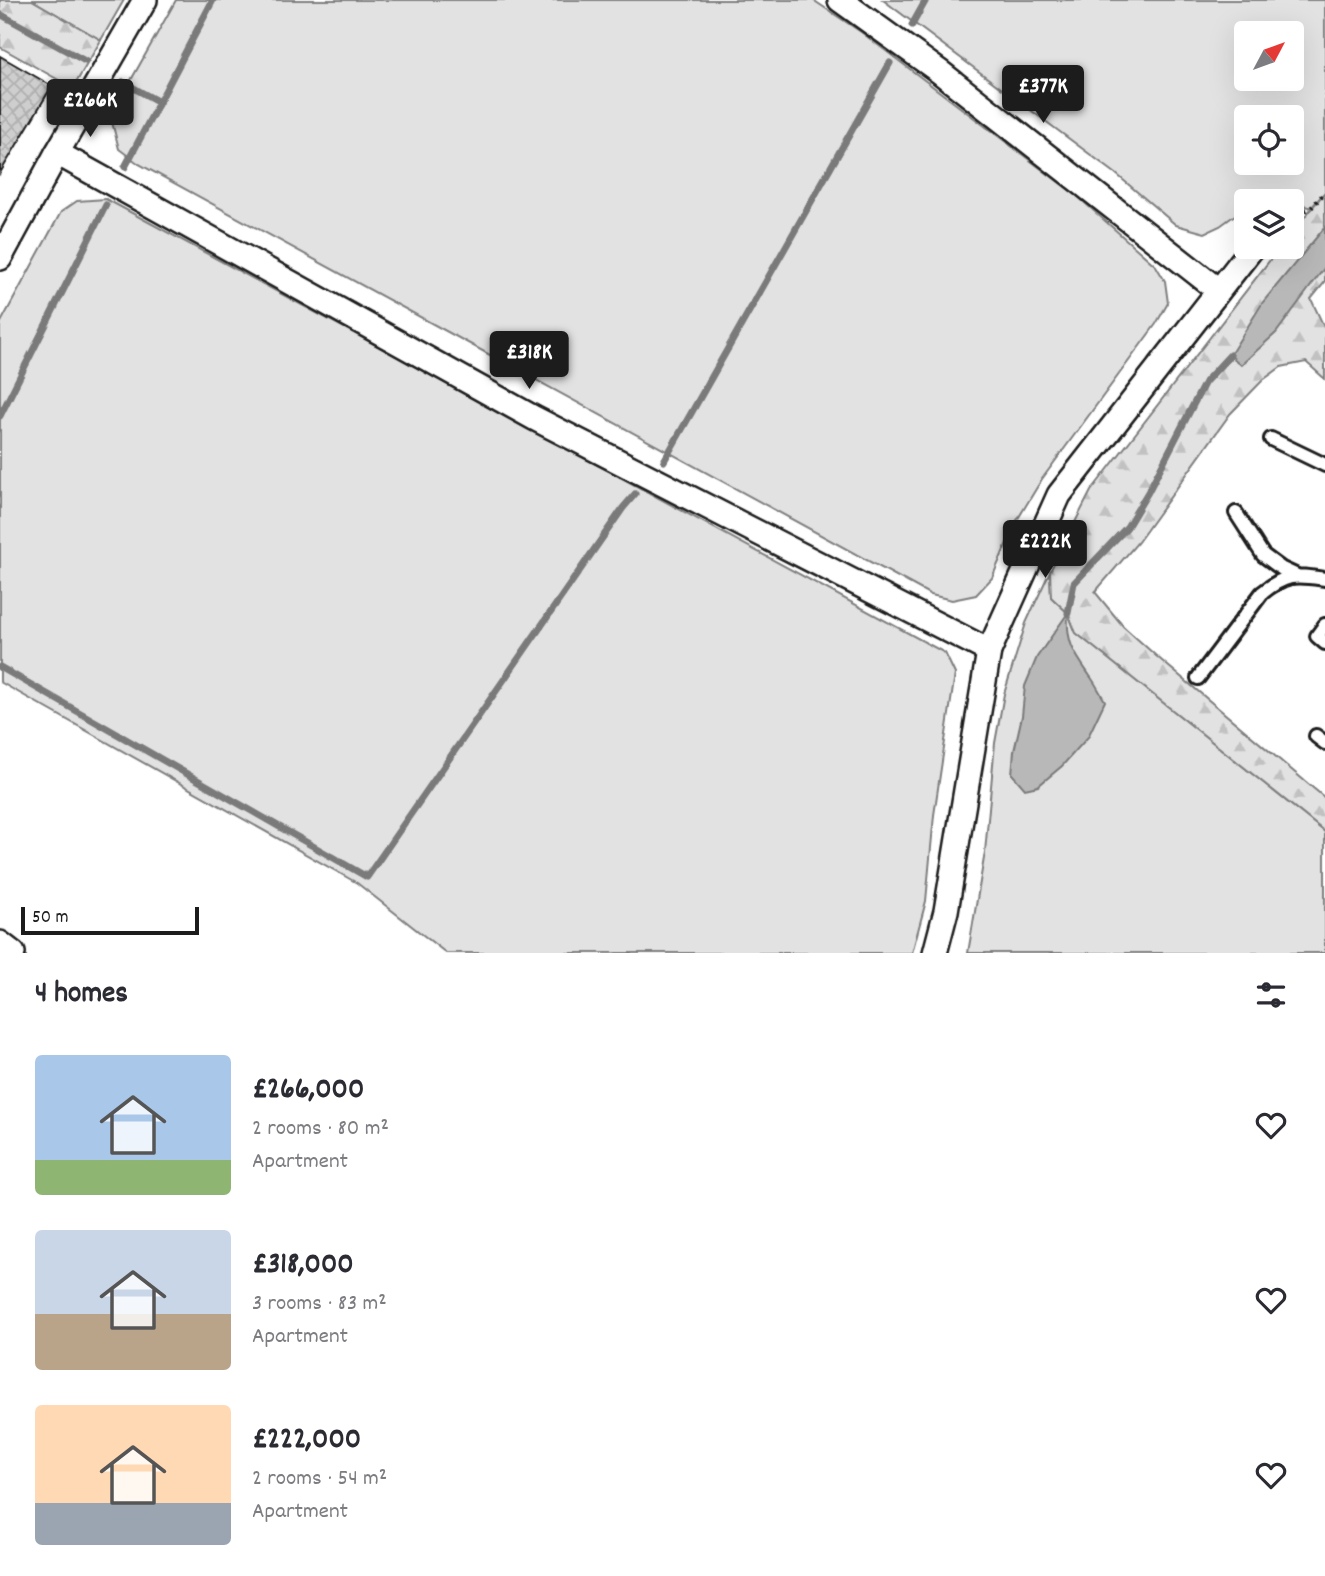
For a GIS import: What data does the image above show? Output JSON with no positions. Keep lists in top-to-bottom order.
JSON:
{
  "scale_bar": "50 m",
  "north": "top right",
  "page": {
    "price": [
      "£377K",
      "£266K",
      "£318K",
      "£222K"
    ],
    "scale": "50 m",
    "heading": "4 homes",
    "list": [
      {
        "name": "£266,000",
        "note": "2 rooms · 80 m² · Apartment"
      },
      {
        "name": "£318,000",
        "note": "3 rooms · 83 m² · Apartment"
      },
      {
        "name": "£222,000",
        "note": "2 rooms · 54 m² · Apartment"
      }
    ]
  }
}
